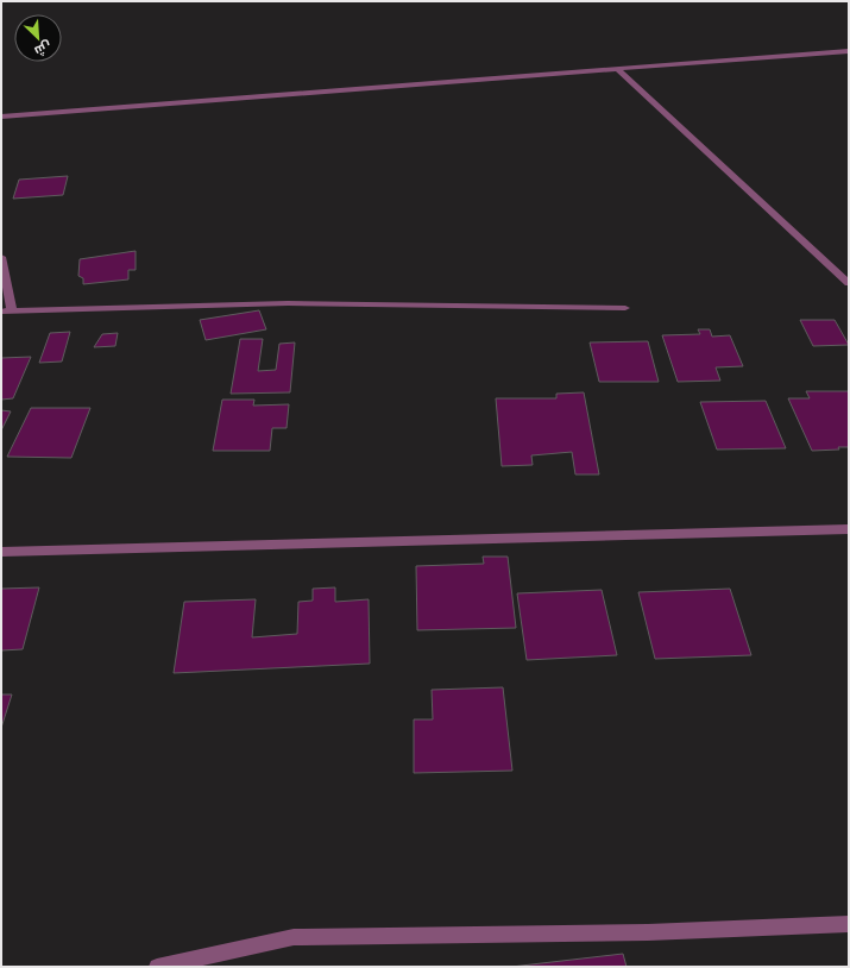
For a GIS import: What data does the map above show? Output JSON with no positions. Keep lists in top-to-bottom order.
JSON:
{
  "north": "bottom right"
}
